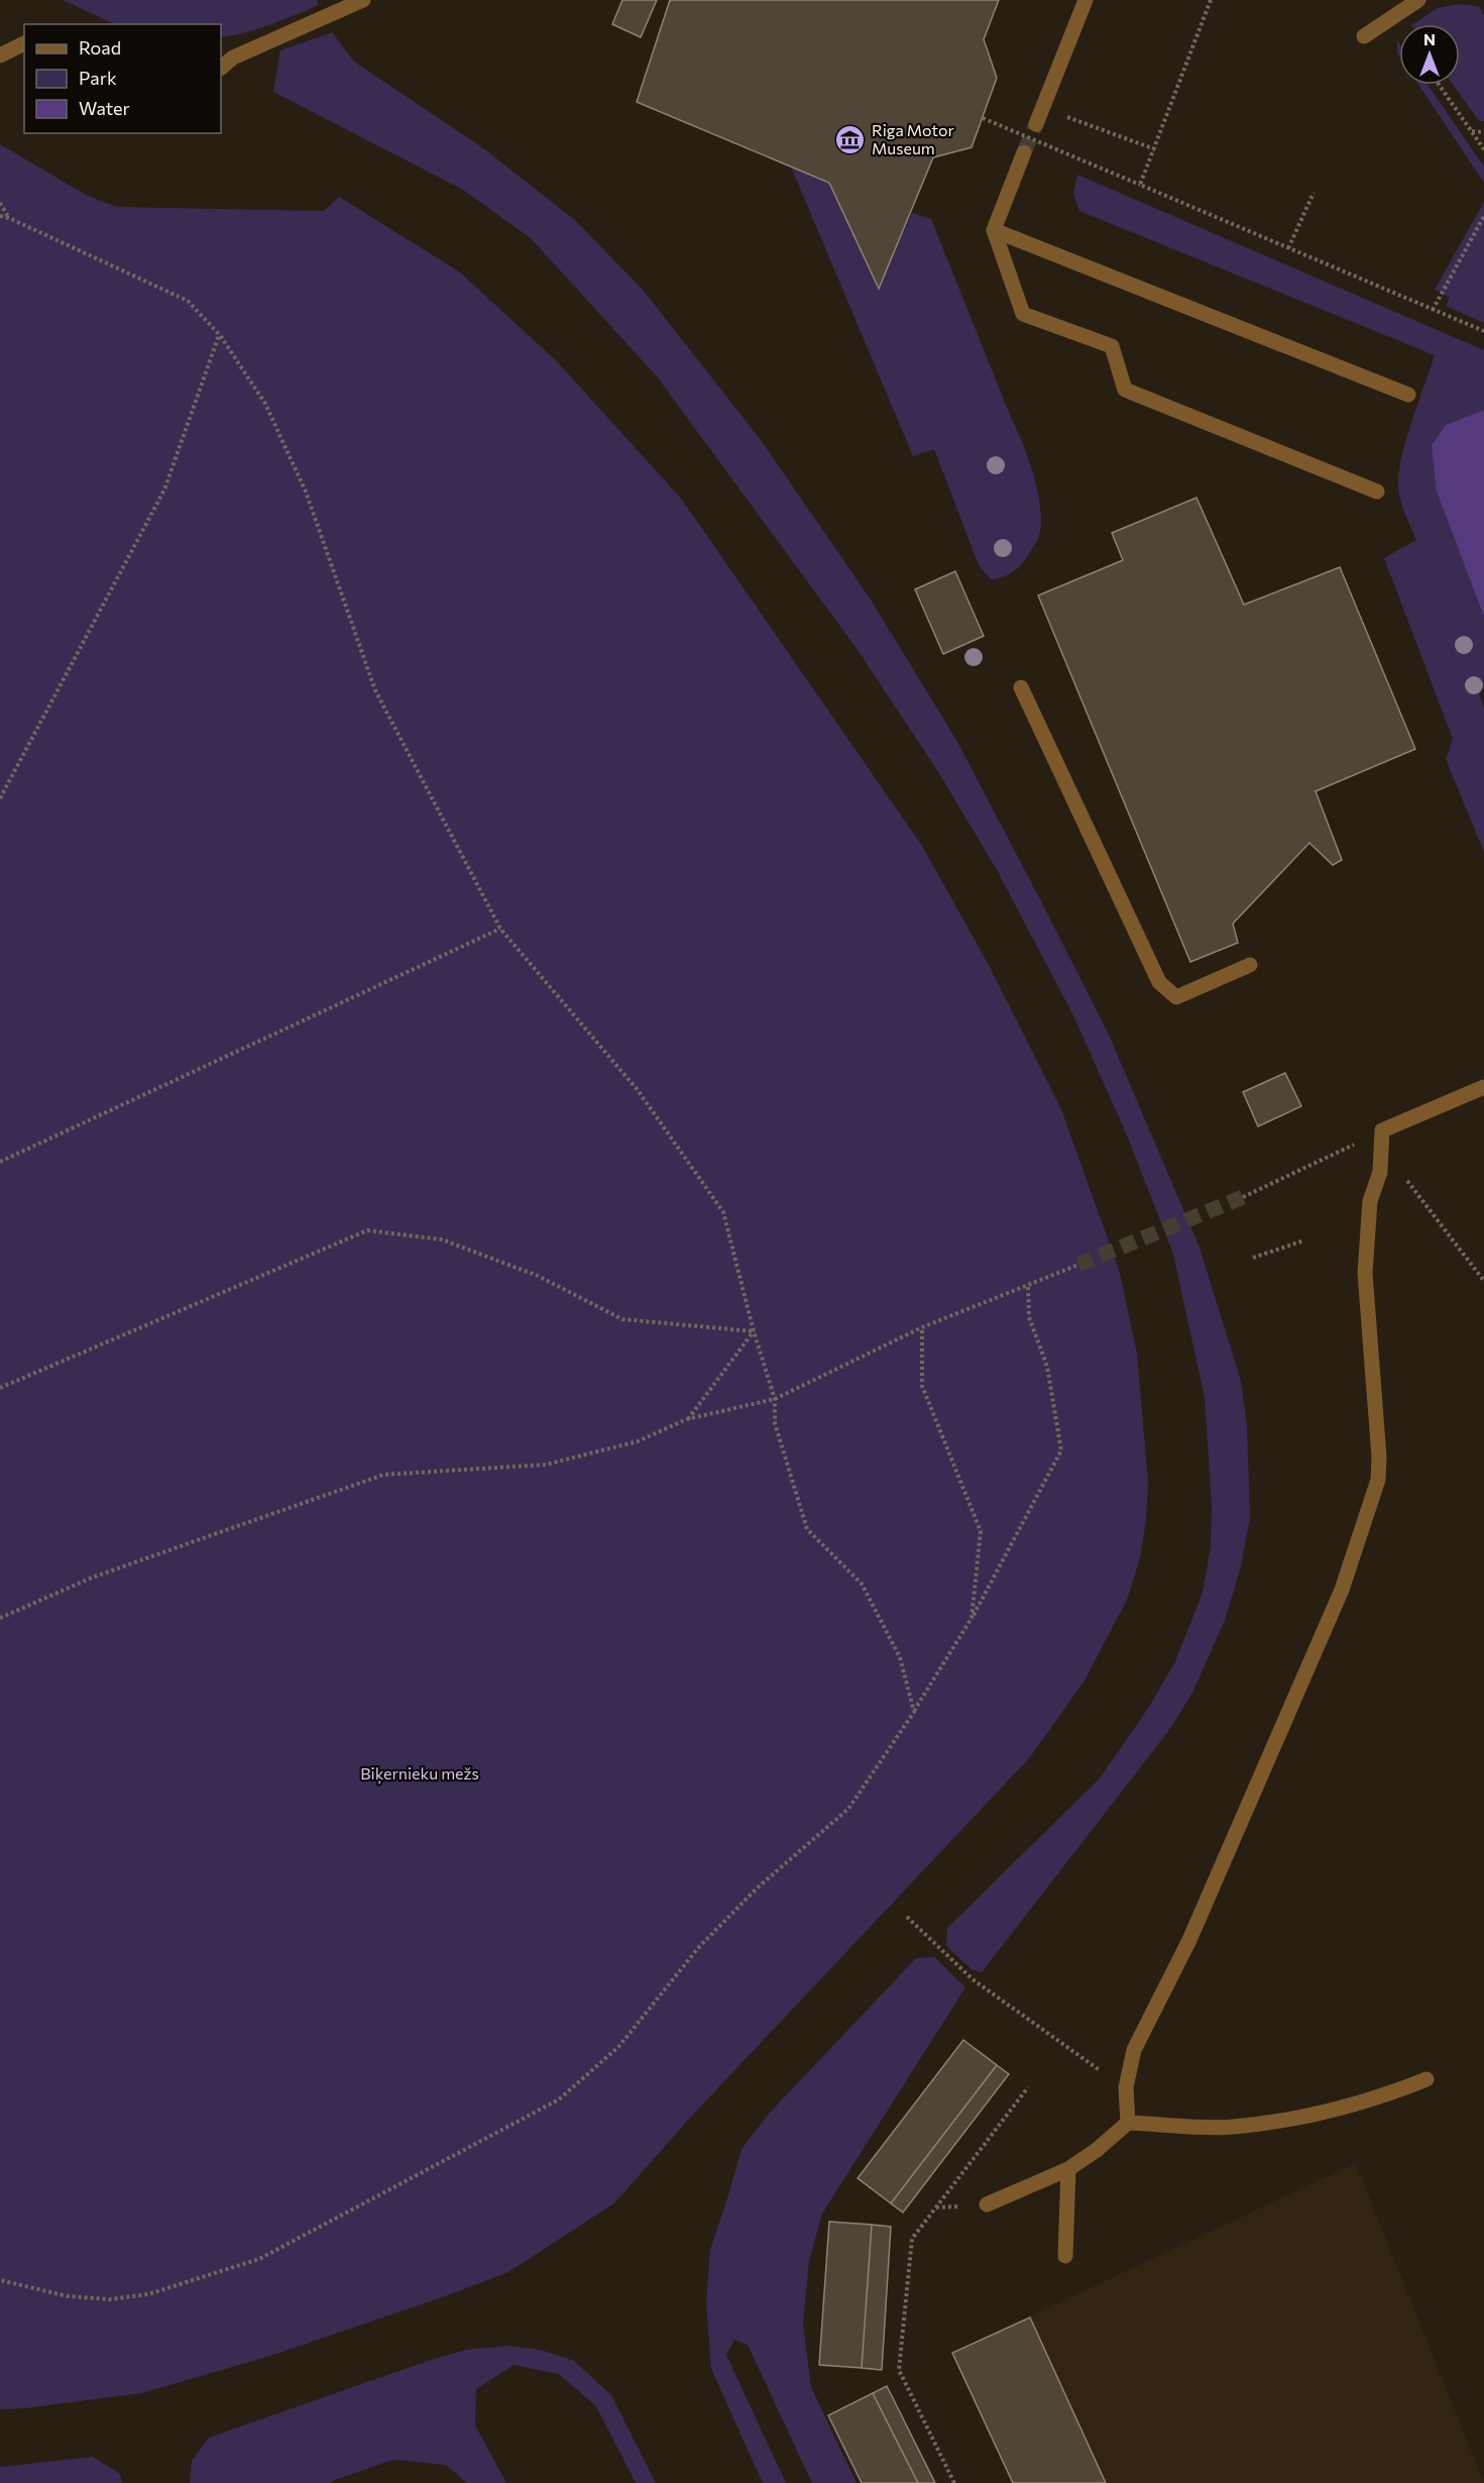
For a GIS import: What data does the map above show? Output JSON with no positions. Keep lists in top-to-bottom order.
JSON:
{
  "parks": ["Biķernieku mežs"],
  "places": {
    "museum": ["Riga Motor Museum"]
  },
  "legend": ["Road", "Park", "Water"],
  "north": "top"
}
